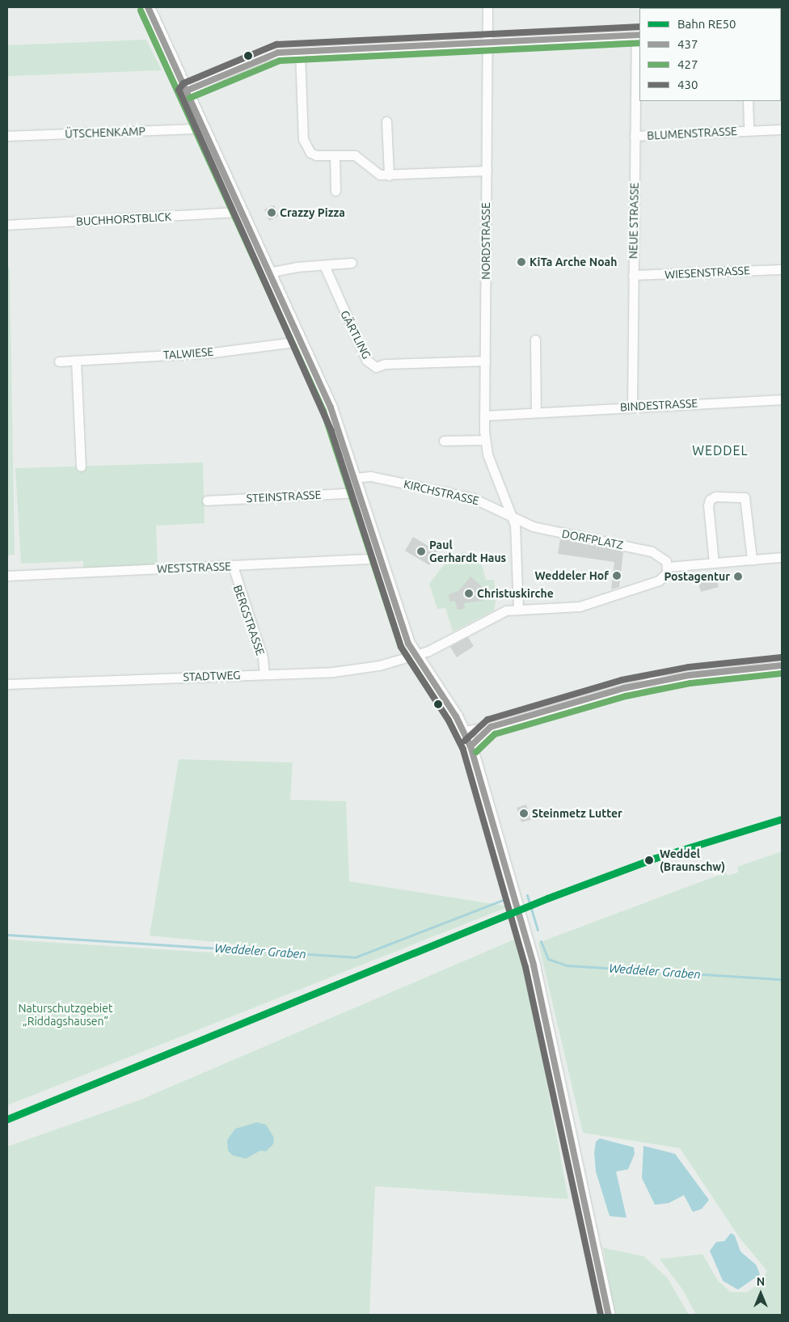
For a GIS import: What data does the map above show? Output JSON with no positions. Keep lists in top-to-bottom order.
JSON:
{
  "streets": {
    "street": [
      "ÜTSCHENKAMP",
      "BLUMENSTRASSE",
      "BUCHHORSTBLICK",
      "NEUE STRASSE",
      "NORDSTRASSE",
      "WIESENSTRASSE",
      "GÄRTLING",
      "TALWIESE",
      "BINDESTRASSE",
      "KIRCHSTRASSE",
      "STEINSTRASSE",
      "DORFPLATZ",
      "WESTSTRASSE",
      "BERGSTRASSE",
      "STADTWEG"
    ]
  },
  "crossings": [
    ["BLUMENSTRASSE", "NEUE STRASSE"],
    ["NEUE STRASSE", "WIESENSTRASSE"],
    ["NEUE STRASSE", "BINDESTRASSE"],
    ["NORDSTRASSE", "GÄRTLING"],
    ["NORDSTRASSE", "BINDESTRASSE"],
    ["NORDSTRASSE", "KIRCHSTRASSE"],
    ["NORDSTRASSE", "DORFPLATZ"],
    ["KIRCHSTRASSE", "DORFPLATZ"],
    ["WESTSTRASSE", "BERGSTRASSE"],
    ["BERGSTRASSE", "STADTWEG"]
  ],
  "districts": ["WEDDEL"],
  "water": ["Weddeler Graben"],
  "parks": ["Naturschutzgebiet „Riddagshausen“"],
  "places": [
    "Crazzy Pizza",
    "KiTa Arche Noah",
    "Paul Gerhardt Haus",
    "Weddeler Hof",
    "Postagentur",
    "Christuskirche",
    "Steinmetz Lutter",
    "Weddel (Braunschw)"
  ],
  "lines": [
    "transit line 437",
    "transit line 427",
    "transit line 430",
    "rail line RE50"
  ],
  "legend": [
    "Bahn RE50",
    "437",
    "427",
    "430"
  ],
  "north": "top"
}
